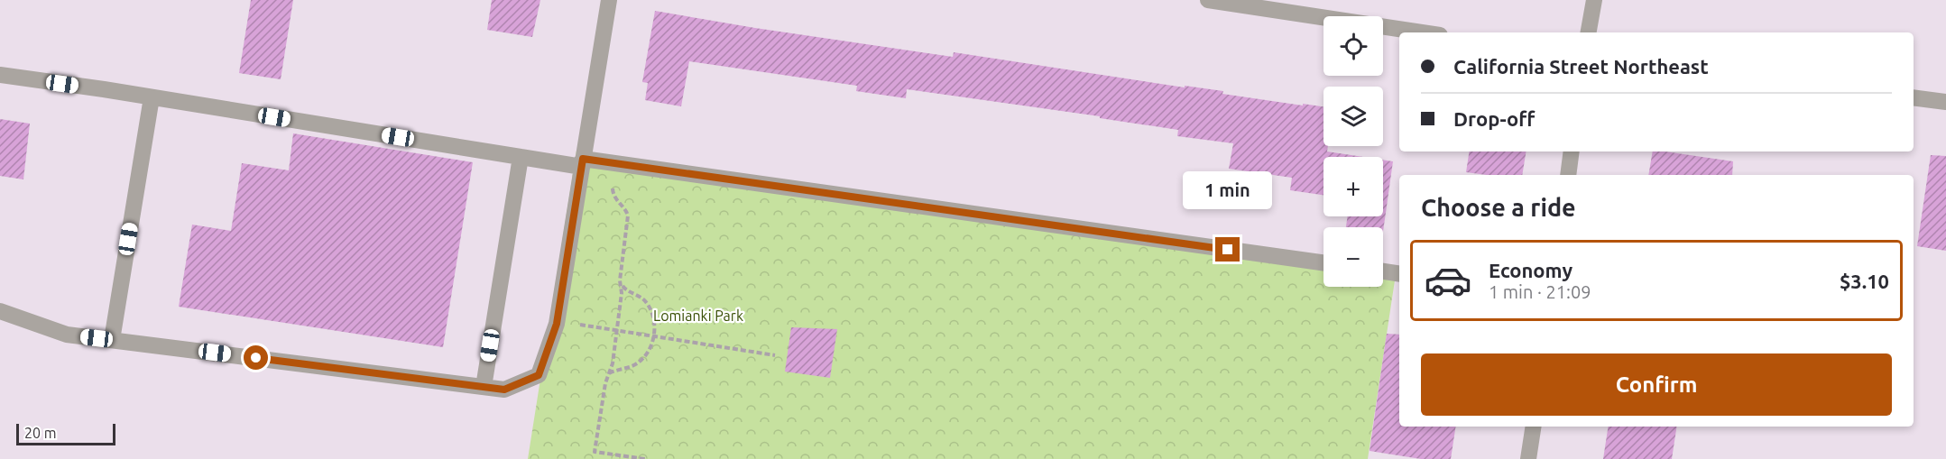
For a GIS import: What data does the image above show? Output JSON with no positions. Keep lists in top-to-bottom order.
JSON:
{
  "parks": ["Lomianki Park"],
  "scale_bar": "20 m",
  "page": {
    "map_buttons": ["+", "−"],
    "banner": ["California Street Northeast", "Drop-off"],
    "bubble": "1 min",
    "heading": "Choose a ride",
    "list": [
      {
        "name": "Economy",
        "note": "1 min · 21:09",
        "value": "$3.10"
      }
    ],
    "buttons": "Confirm",
    "scale": "20 m"
  }
}
